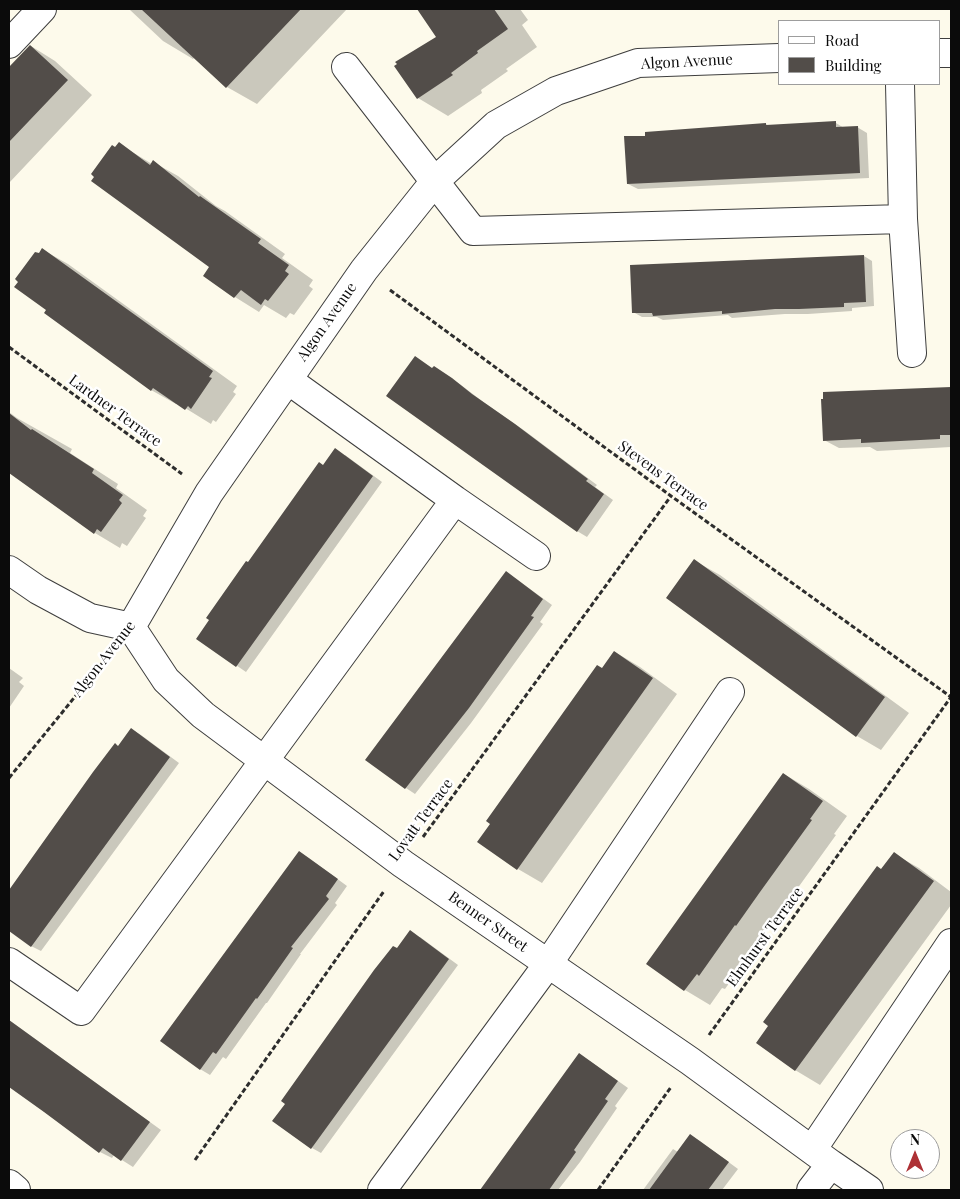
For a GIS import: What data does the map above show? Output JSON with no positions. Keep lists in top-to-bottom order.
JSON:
{
  "streets": {
    "street": ["Algon Avenue", "Benner Street"],
    "path": [
      "Lardner Terrace",
      "Stevens Terrace",
      "Lovatt Terrace",
      "Elmhurst Terrace"
    ]
  },
  "crossings": [
    ["Algon Avenue", "Lardner Terrace"],
    ["Algon Avenue", "Stevens Terrace"],
    ["Algon Avenue", "Benner Street"],
    ["Stevens Terrace", "Lovatt Terrace"],
    ["Stevens Terrace", "Elmhurst Terrace"],
    ["Lovatt Terrace", "Benner Street"],
    ["Benner Street", "Elmhurst Terrace"]
  ],
  "legend": ["Road", "Building"],
  "north": "top"
}
